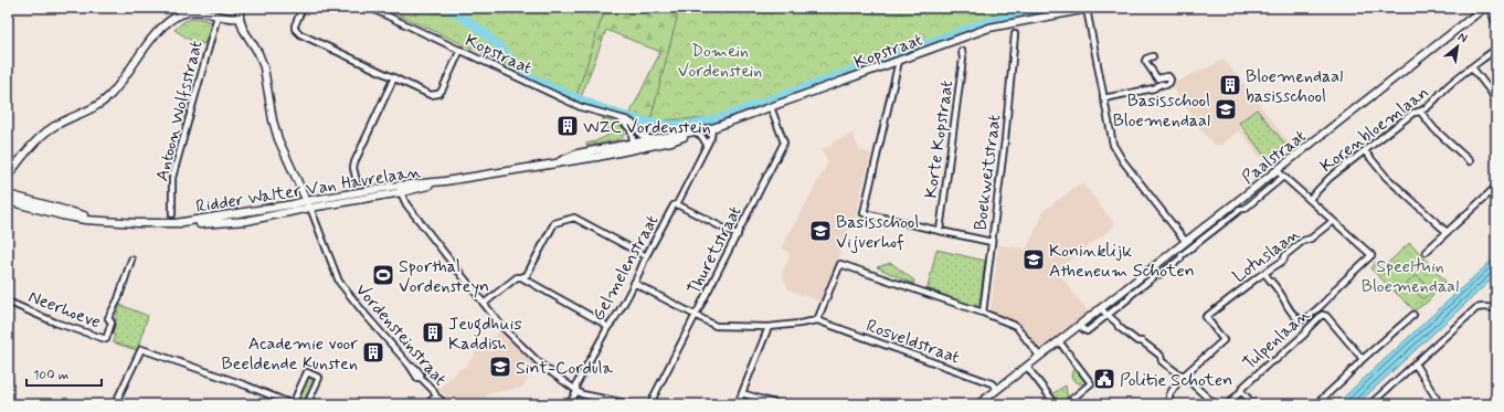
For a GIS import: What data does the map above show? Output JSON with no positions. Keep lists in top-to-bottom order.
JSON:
{
  "streets": {
    "main road": [
      "Kopstraat",
      "Paalstraat",
      "Ridder Walter Van Havrelaan",
      "Vordensteinstraat"
    ],
    "street": [
      "Antoon Wolfsstraat",
      "Korenbloemlaan",
      "Korte Kopstraat",
      "Boekweitstraat",
      "Thuretstraat",
      "Lotuslaan",
      "Gelmelenstraat",
      "Neerhoeve",
      "Tulpenlaan",
      "Rosveldstraat"
    ]
  },
  "crossings": [
    ["Kopstraat", "Ridder Walter Van Havrelaan"],
    ["Kopstraat", "Thuretstraat"],
    ["Kopstraat", "Gelmelenstraat"],
    ["Paalstraat", "Lotuslaan"],
    ["Paalstraat", "Rosveldstraat"],
    ["Ridder Walter Van Havrelaan", "Vordensteinstraat"],
    ["Lotuslaan", "Tulpenlaan"]
  ],
  "parks": ["Domein Vordenstein", "Speeltuin Bloemendaal"],
  "places": {
    "building": [
      "Bloemendaal basisschool",
      "WZC Vordenstein",
      "Jeugdhuis Kaddish",
      "Academie voor Beeldende Kunsten"
    ],
    "school or university": [
      "Basisschool Bloemendaal",
      "Basisschool Vijverhof",
      "Koninklijk Atheneum Schoten",
      "Sint-Cordula"
    ],
    "sports": ["Sporthal Vordensteyn"],
    "public building": ["Politie Schoten"]
  },
  "scale_bar": "100 m",
  "north": "top right"
}
